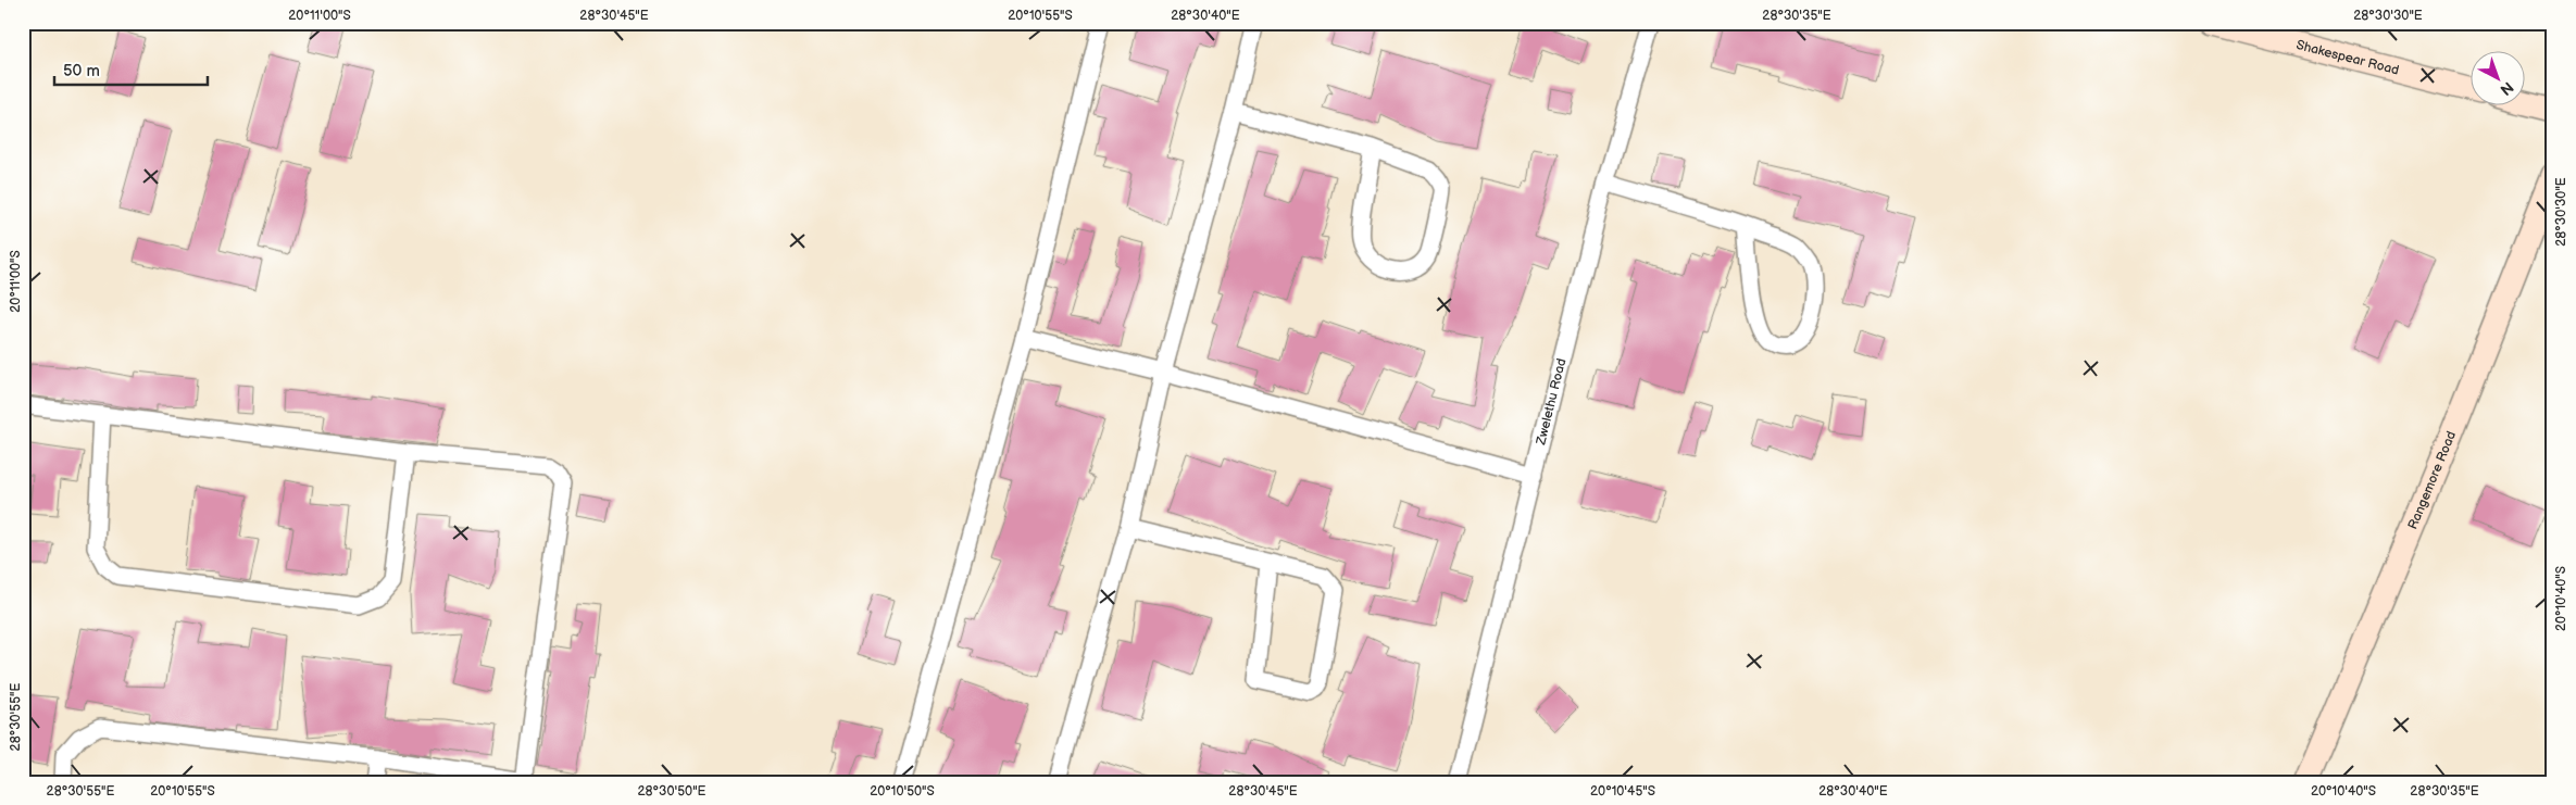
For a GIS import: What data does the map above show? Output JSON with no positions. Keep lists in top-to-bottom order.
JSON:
{
  "streets": {
    "street": ["Shakespear Road", "Zwelethu Road", "Rangemore Road"]
  },
  "scale_bar": "50 m",
  "north": "bottom right",
  "coordinates": [
    "20°11'00\"S",
    "28°30'45\"E",
    "20°10'55\"S",
    "28°30'40\"E",
    "28°30'35\"E",
    "28°30'30\"E",
    "20°10'40\"S",
    "28°30'55\"E",
    "28°30'50\"E",
    "20°10'50\"S",
    "20°10'45\"S"
  ]
}
